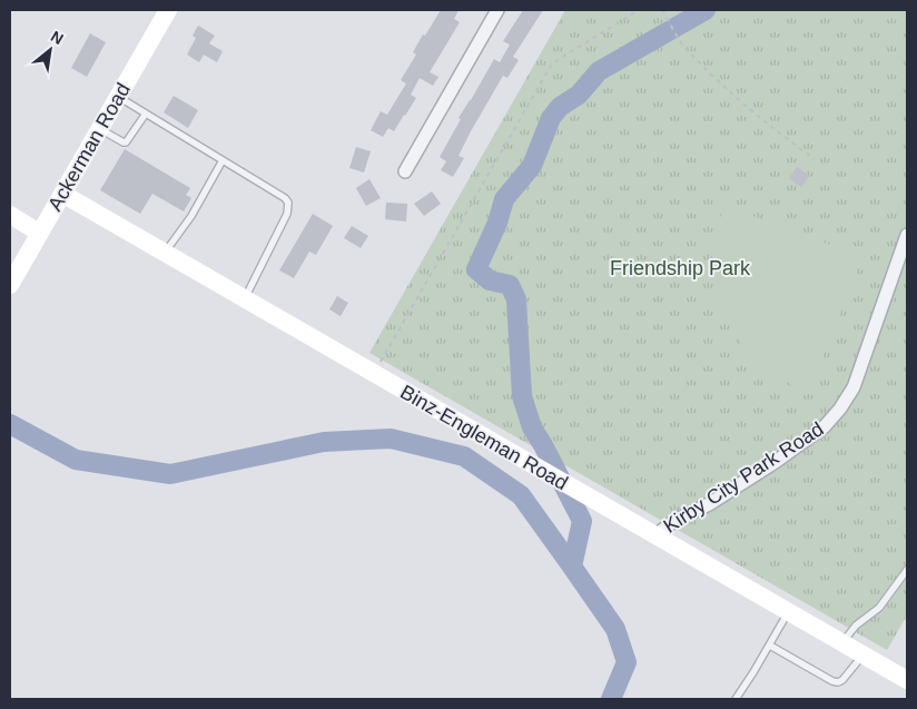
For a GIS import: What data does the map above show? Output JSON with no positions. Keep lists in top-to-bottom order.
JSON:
{
  "streets": {
    "street": ["Ackerman Road", "Binz-Engleman Road", "Kirby City Park Road"]
  },
  "crossings": [
    ["Ackerman Road", "Binz-Engleman Road"],
    ["Binz-Engleman Road", "Kirby City Park Road"]
  ],
  "parks": ["Friendship Park"],
  "north": "top right"
}
